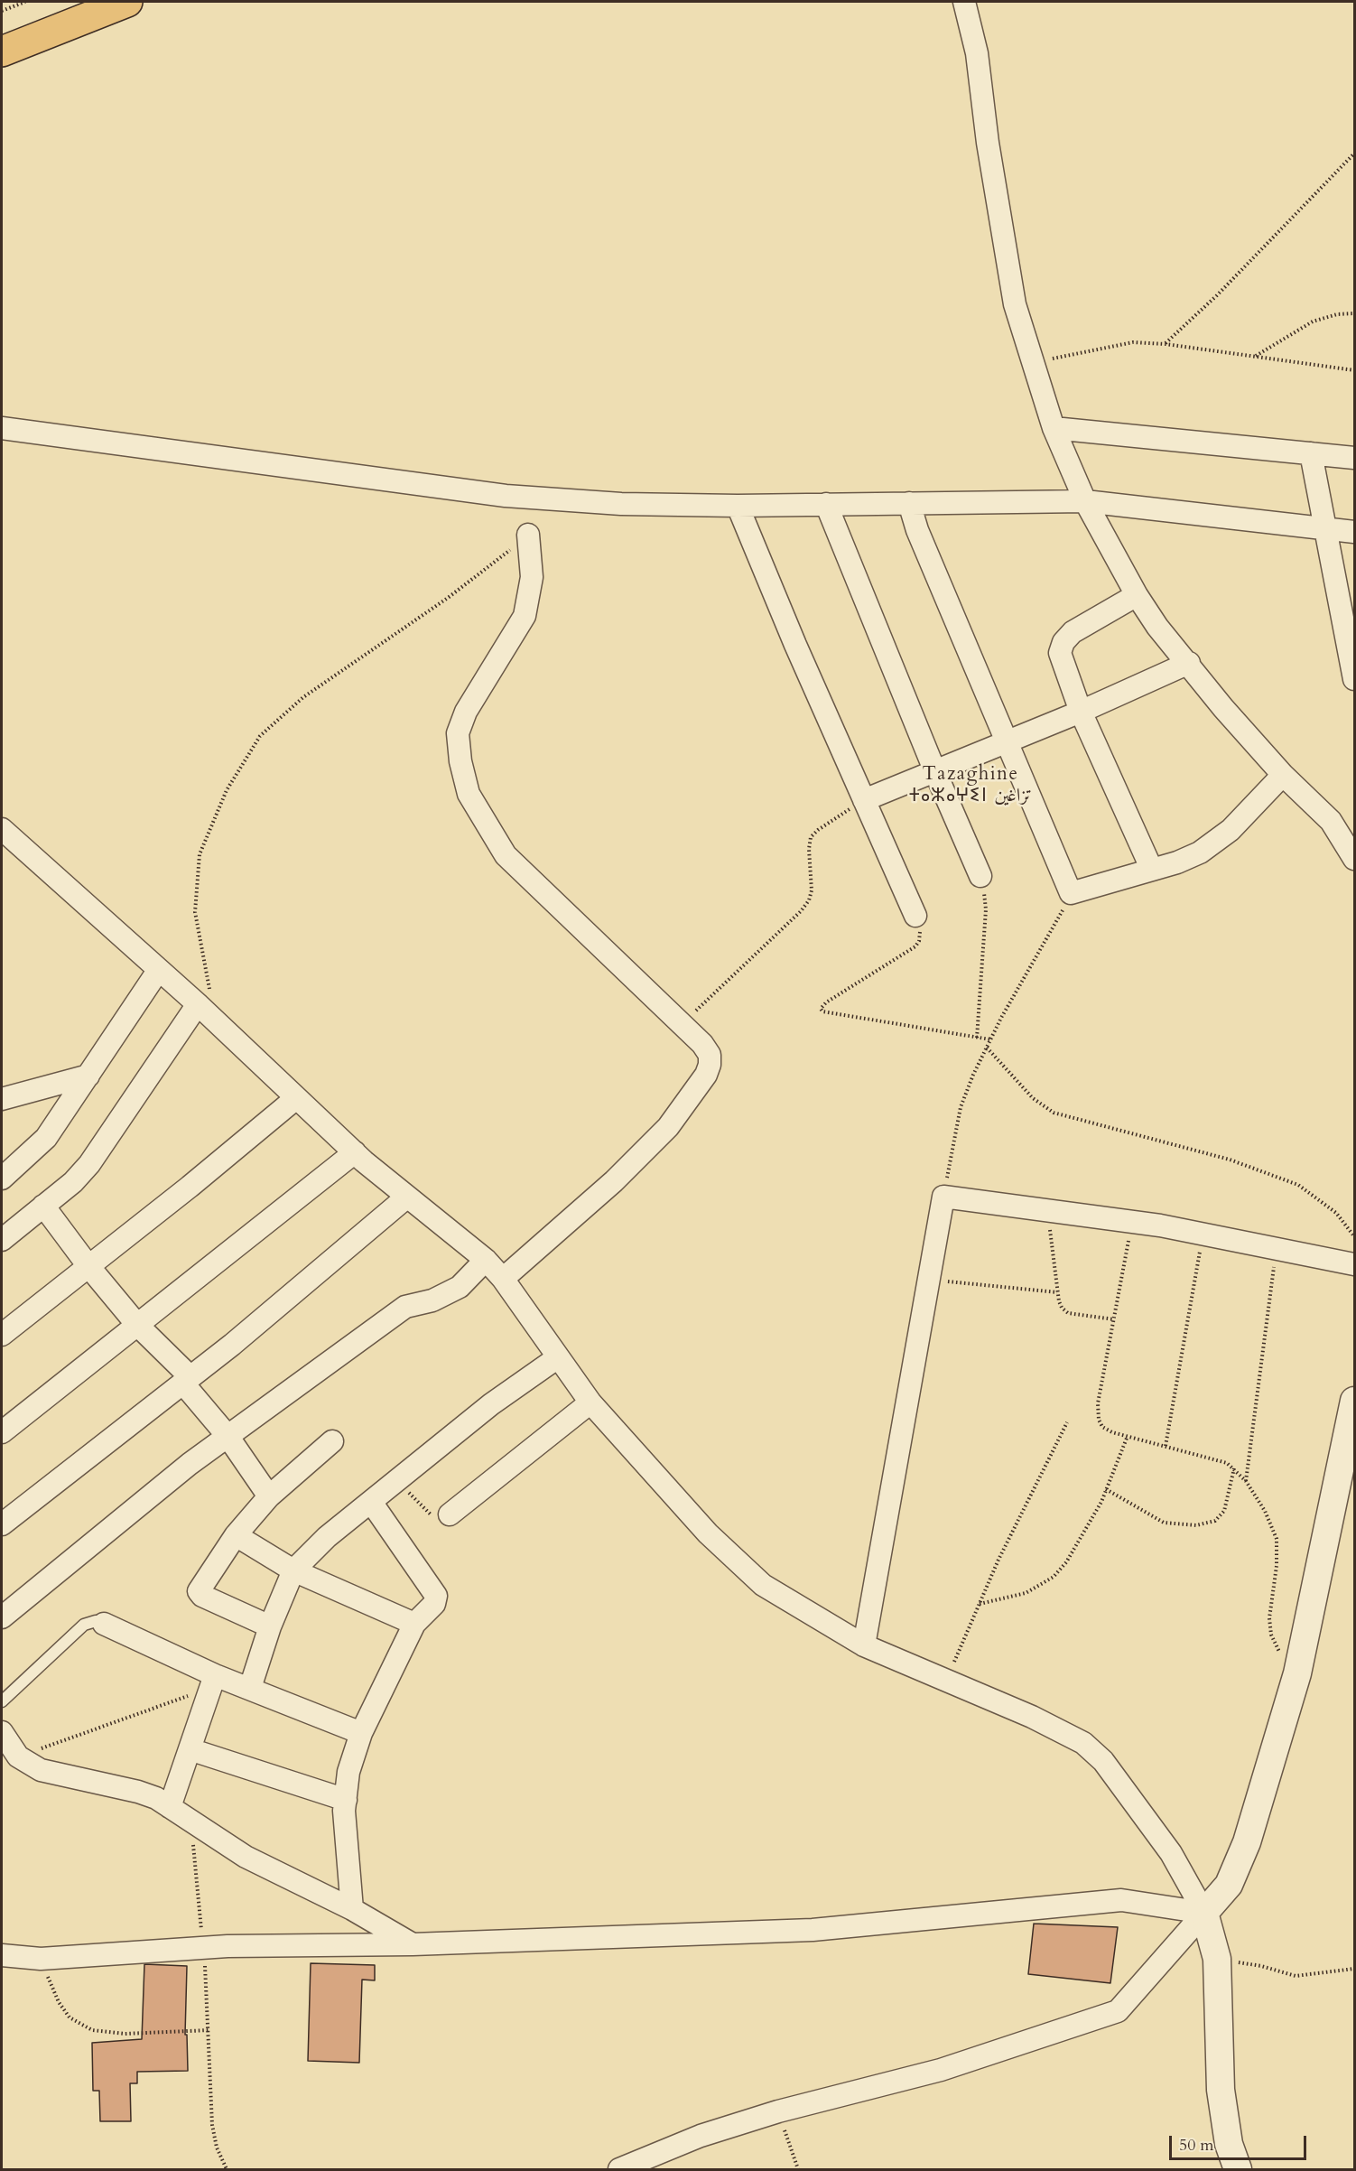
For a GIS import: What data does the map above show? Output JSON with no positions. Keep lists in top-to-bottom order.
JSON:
{
  "districts": ["Tazaghine ⵜⴰⵣⴰⵖⵉⵏ تزاغين"],
  "scale_bar": "50 m"
}
